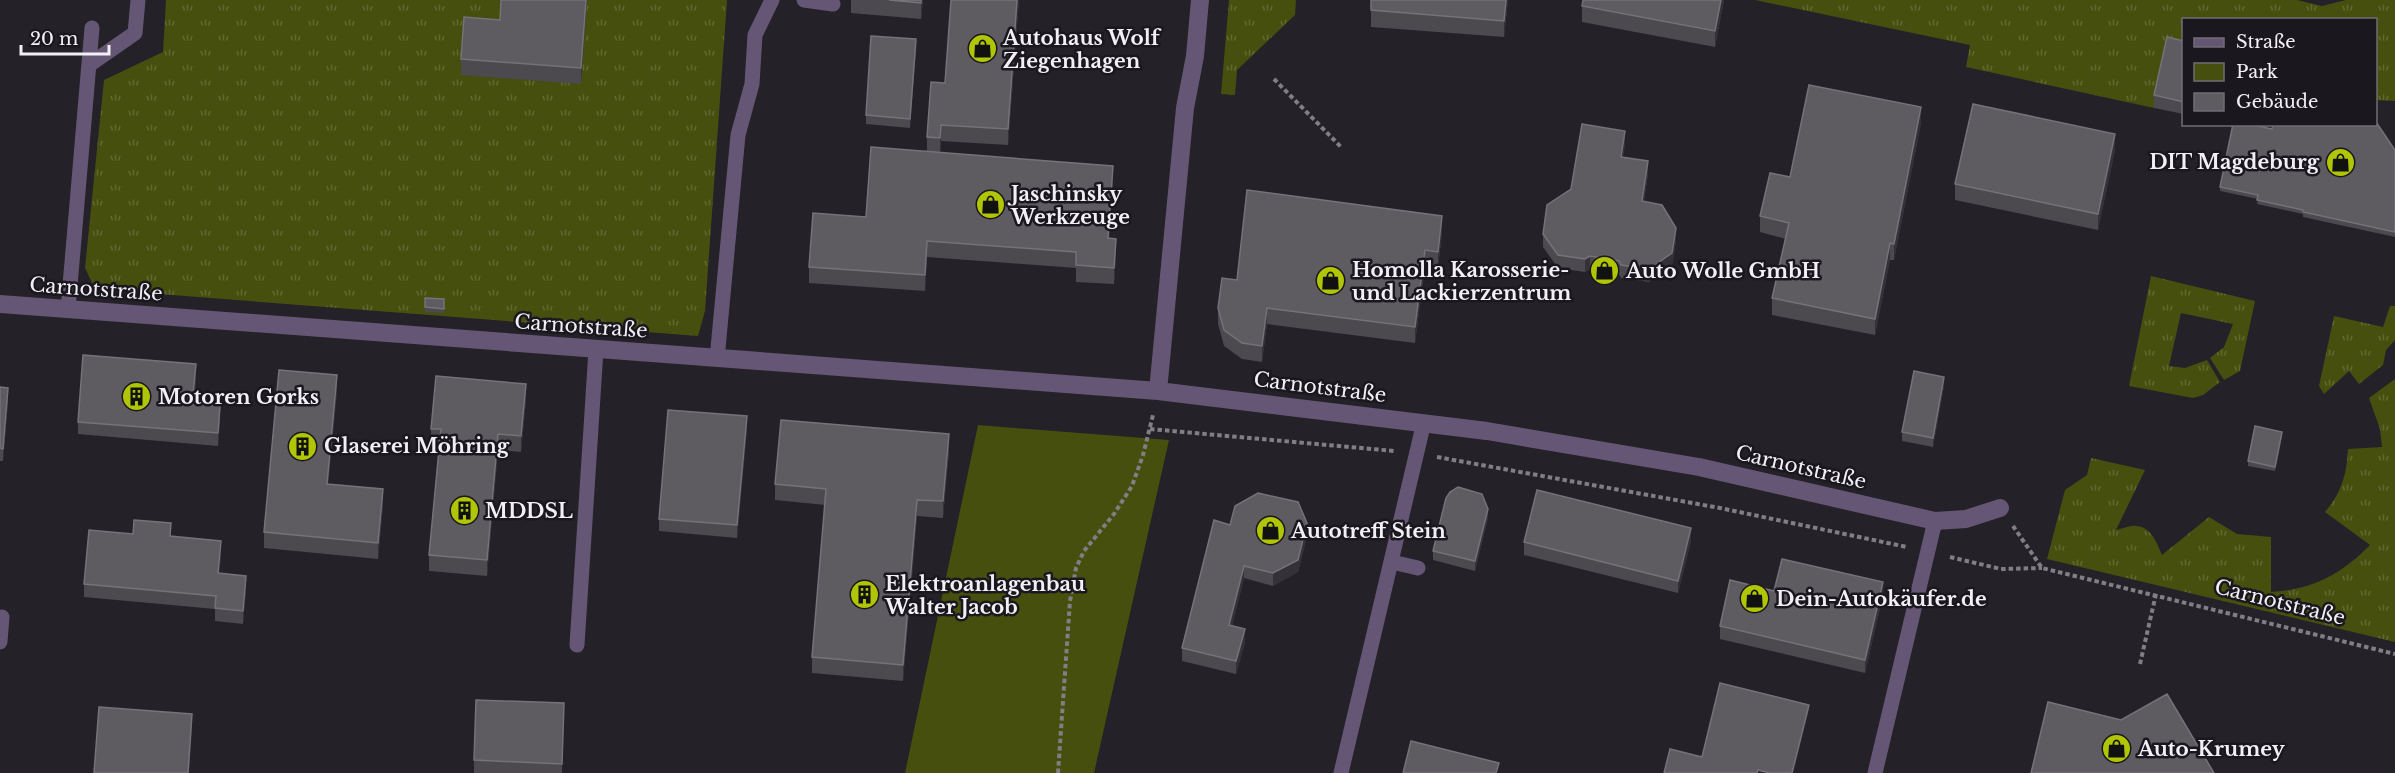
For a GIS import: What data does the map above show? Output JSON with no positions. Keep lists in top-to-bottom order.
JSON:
{
  "streets": {
    "street": ["Carnotstraße"]
  },
  "places": {
    "shop": [
      "Autohaus Wolf Ziegenhagen",
      "DIT Magdeburg",
      "Jaschinsky Werkzeuge",
      "Auto Wolle GmbH",
      "Homolla Karosserie- und Lackierzentrum",
      "Autotreff Stein",
      "Dein-Autokäufer.de",
      "Auto-Krumey"
    ],
    "building": [
      "Motoren Gorks",
      "Glaserei Möhring",
      "MDDSL",
      "Elektroanlagenbau Walter Jacob"
    ]
  },
  "legend": ["Straße", "Park", "Gebäude"],
  "scale_bar": "20 m"
}
